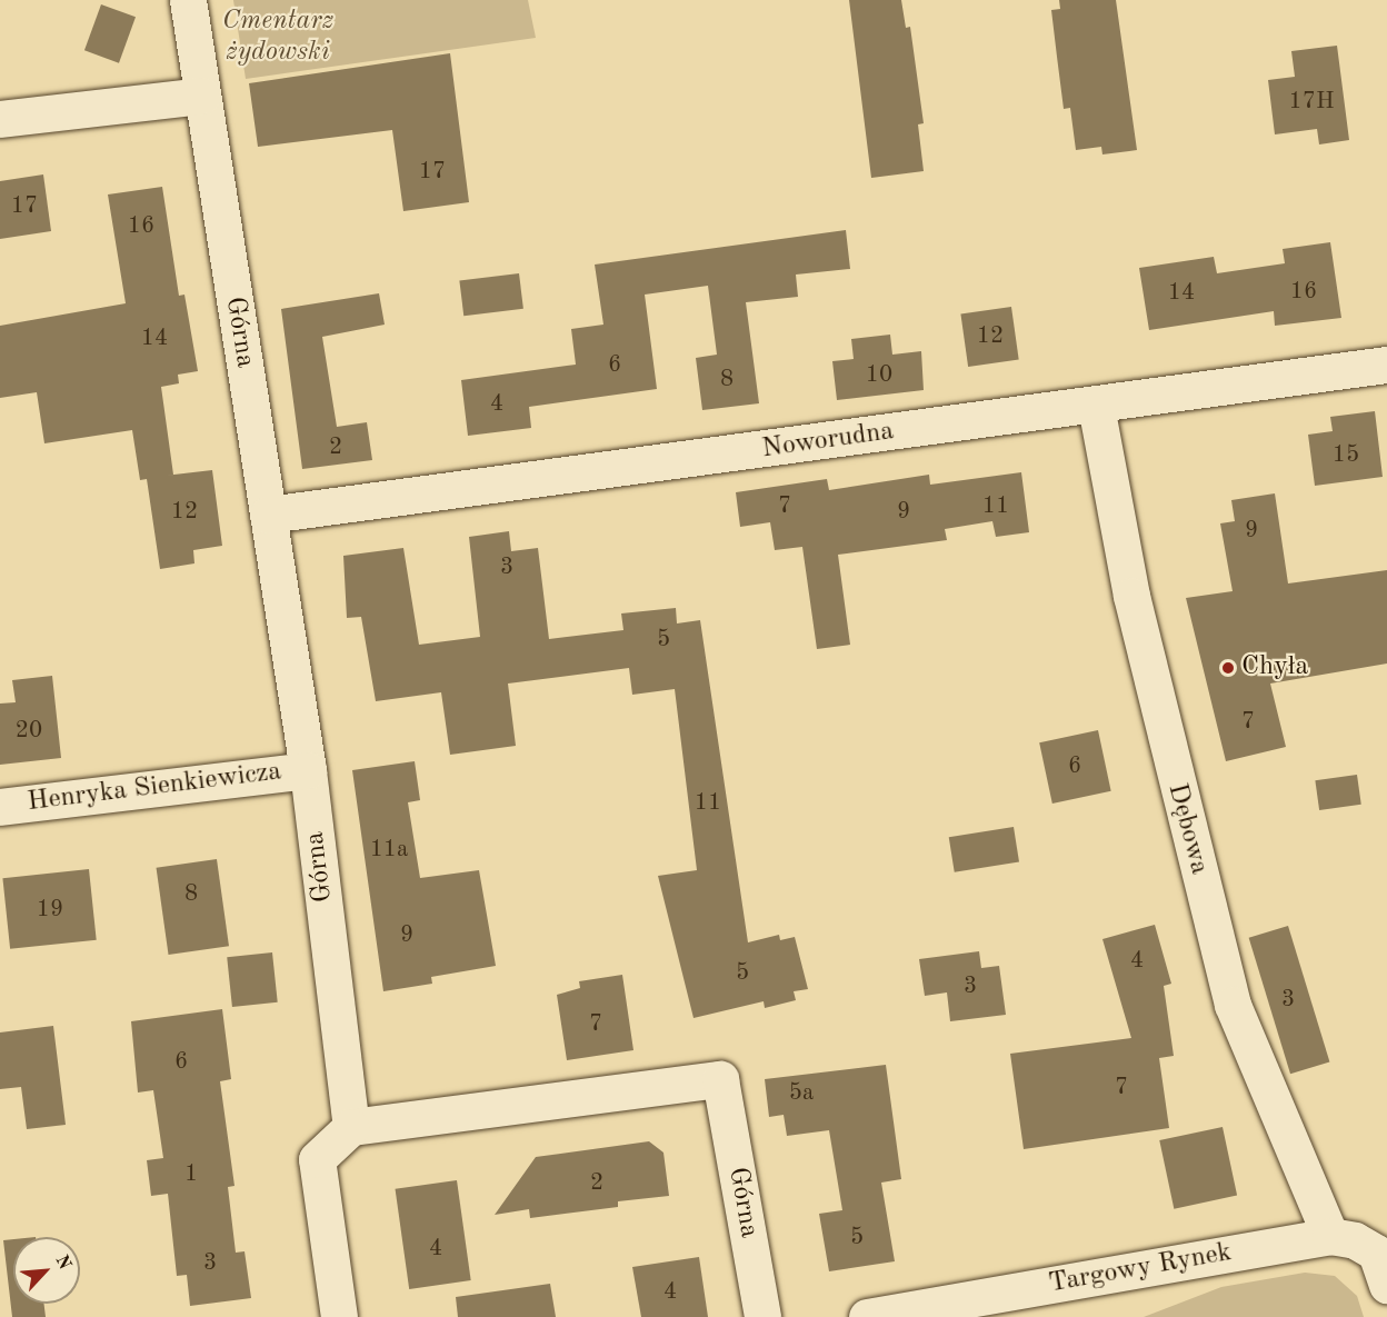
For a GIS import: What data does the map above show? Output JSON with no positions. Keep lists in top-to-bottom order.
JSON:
{
  "streets": {
    "street": [
      "Górna",
      "Noworudna",
      "Henryka Sienkiewicza",
      "Dębowa",
      "Targowy Rynek"
    ]
  },
  "crossings": [
    ["Górna", "Noworudna"],
    ["Górna", "Henryka Sienkiewicza"],
    ["Noworudna", "Dębowa"],
    ["Dębowa", "Targowy Rynek"]
  ],
  "parks": ["Cmentarz żydowski"],
  "places": ["Chyła"],
  "house_numbers": [
    "17H",
    "17",
    "17",
    "16",
    "16",
    "14",
    "12",
    "14",
    "6",
    "10",
    "8",
    "4",
    "2",
    "15",
    "7",
    "11",
    "12",
    "9",
    "9",
    "3",
    "5",
    "7",
    "20",
    "6",
    "11",
    "11a",
    "8",
    "19",
    "9",
    "4",
    "5",
    "3",
    "3",
    "7",
    "6",
    "7",
    "5a",
    "1",
    "2",
    "5",
    "4",
    "3",
    "4"
  ],
  "north": "top right"
}
